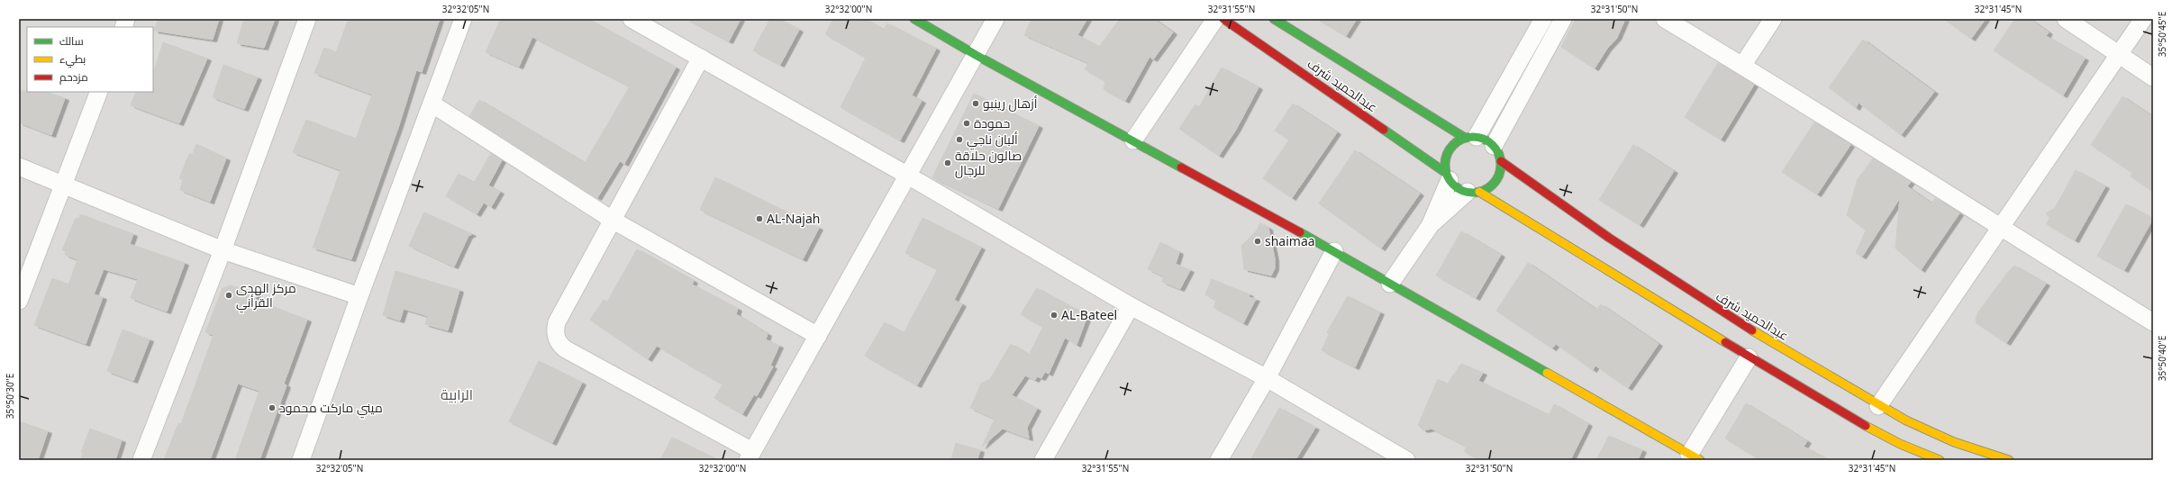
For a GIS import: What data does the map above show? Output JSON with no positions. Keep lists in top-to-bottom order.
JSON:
{
  "streets": {
    "main road": ["عبدالحميد شرف"]
  },
  "districts": ["الرابية"],
  "places": [
    "أزهال رينبو",
    "حمودة",
    "ألبان ناجي",
    "صالون حلاقة للرجال",
    "AL-Najah",
    "shaimaa",
    "مركز الهدى القرأني",
    "AL-Bateel",
    "ميني ماركت محمود"
  ],
  "legend": ["سالك", "بطيء", "مزدحم"],
  "coordinates": [
    "32°32'05\"N",
    "32°32'00\"N",
    "32°31'55\"N",
    "32°31'50\"N",
    "32°31'45\"N",
    "35°50'45\"E",
    "35°50'40\"E",
    "35°50'30\"E"
  ]
}
